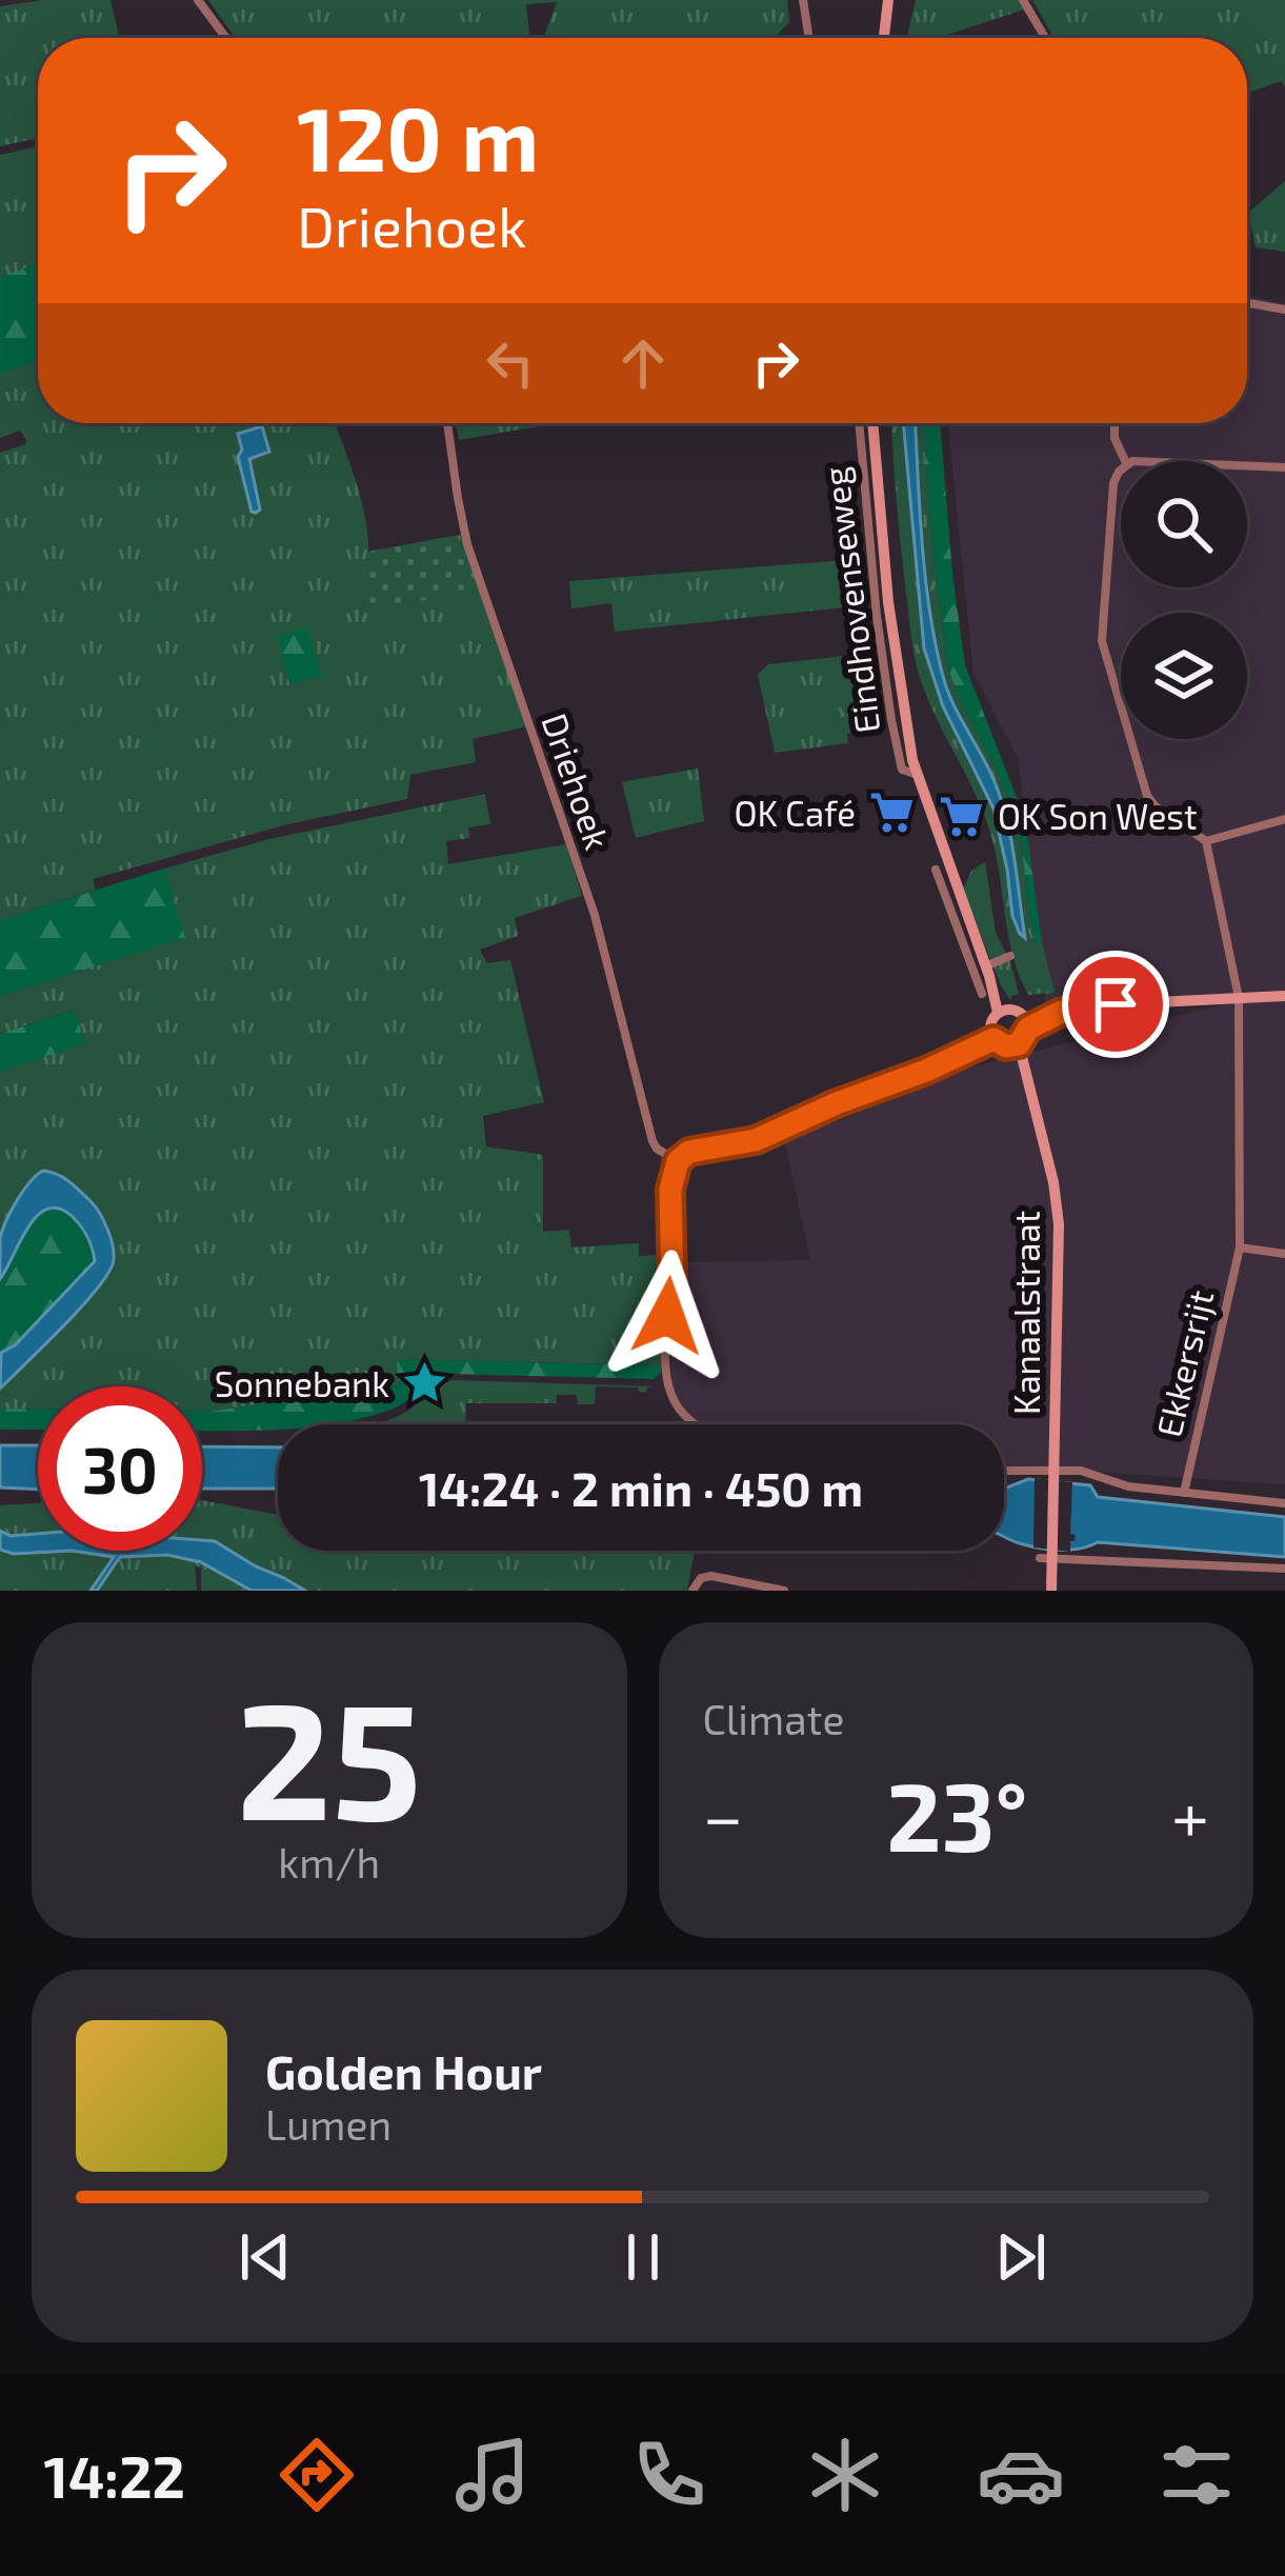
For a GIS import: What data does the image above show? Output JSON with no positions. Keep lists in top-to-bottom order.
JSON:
{
  "streets": {
    "main road": ["Eindhovenseweg", "Kanaalstraat"],
    "street": ["Driehoek", "Ekkersrijt"]
  },
  "crossings": [
    ["Kanaalstraat", "Ekkersrijt"]
  ],
  "places": {
    "supermarket": ["OK Café", "OK Son West"],
    "place": ["Sonnebank"]
  },
  "page": {
    "turn": ["120 m", "Driehoek"],
    "limit": "30",
    "trip": "14:24 · 2 min · 450 m",
    "tile": [
      ["25", "km/h"],
      "Climate"
    ],
    "heat": ["−", "23°", "+"],
    "song": ["Golden Hour", "Lumen"],
    "tabs": "14:22"
  }
}
